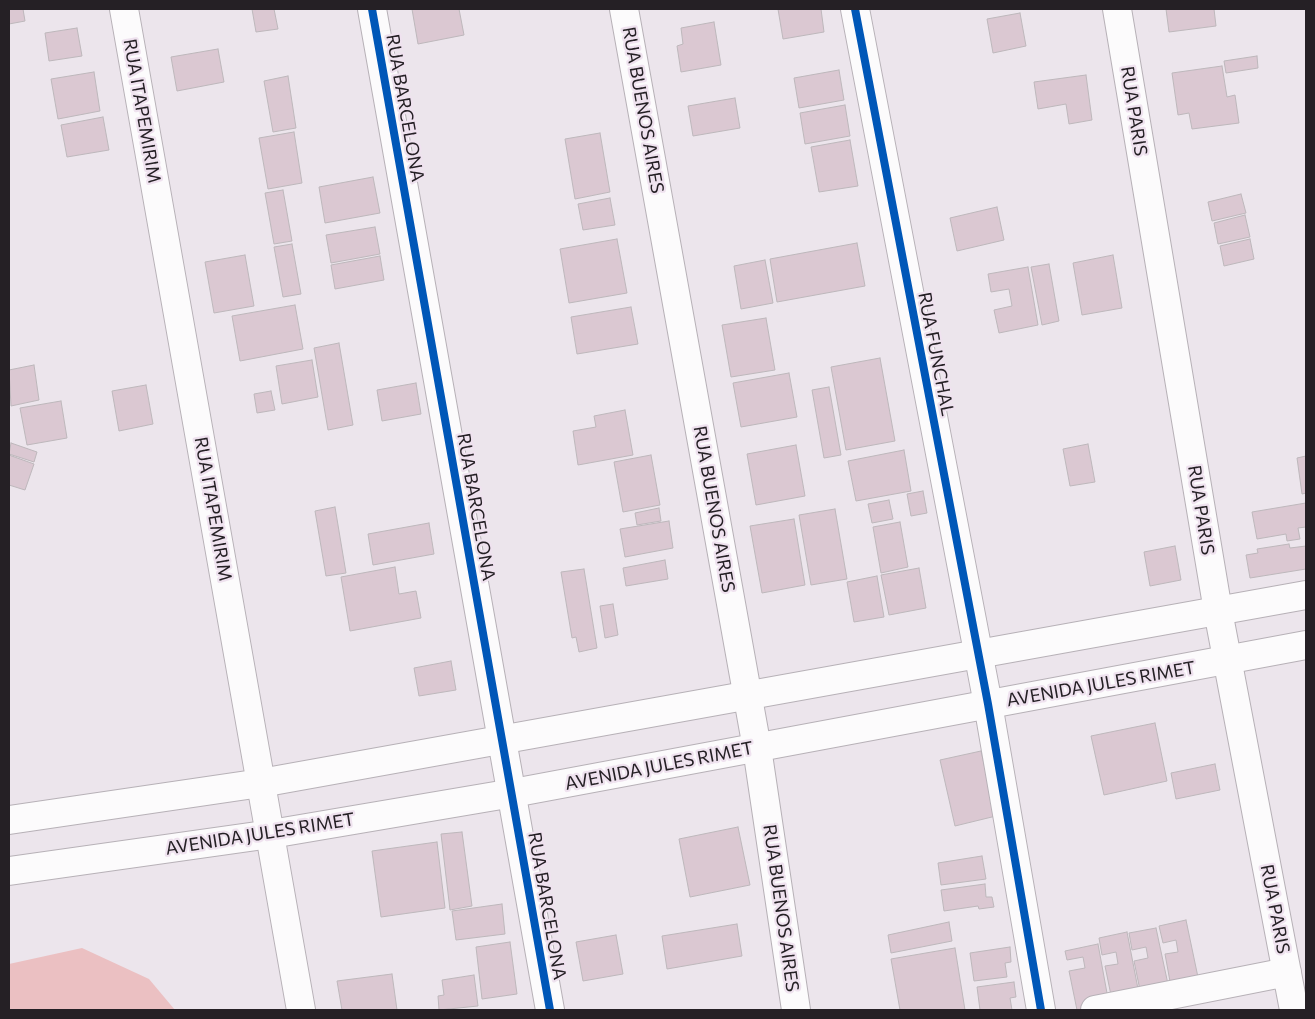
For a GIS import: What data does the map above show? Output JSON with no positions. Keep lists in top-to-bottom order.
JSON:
{
  "streets": {
    "street": [
      "RUA BARCELONA",
      "RUA BUENOS AIRES",
      "RUA ITAPEMIRIM",
      "RUA PARIS",
      "RUA FUNCHAL",
      "AVENIDA JULES RIMET"
    ]
  },
  "crossings": [
    ["RUA BARCELONA", "AVENIDA JULES RIMET"],
    ["RUA BUENOS AIRES", "AVENIDA JULES RIMET"],
    ["RUA ITAPEMIRIM", "AVENIDA JULES RIMET"],
    ["RUA PARIS", "AVENIDA JULES RIMET"],
    ["RUA FUNCHAL", "AVENIDA JULES RIMET"]
  ]
}
